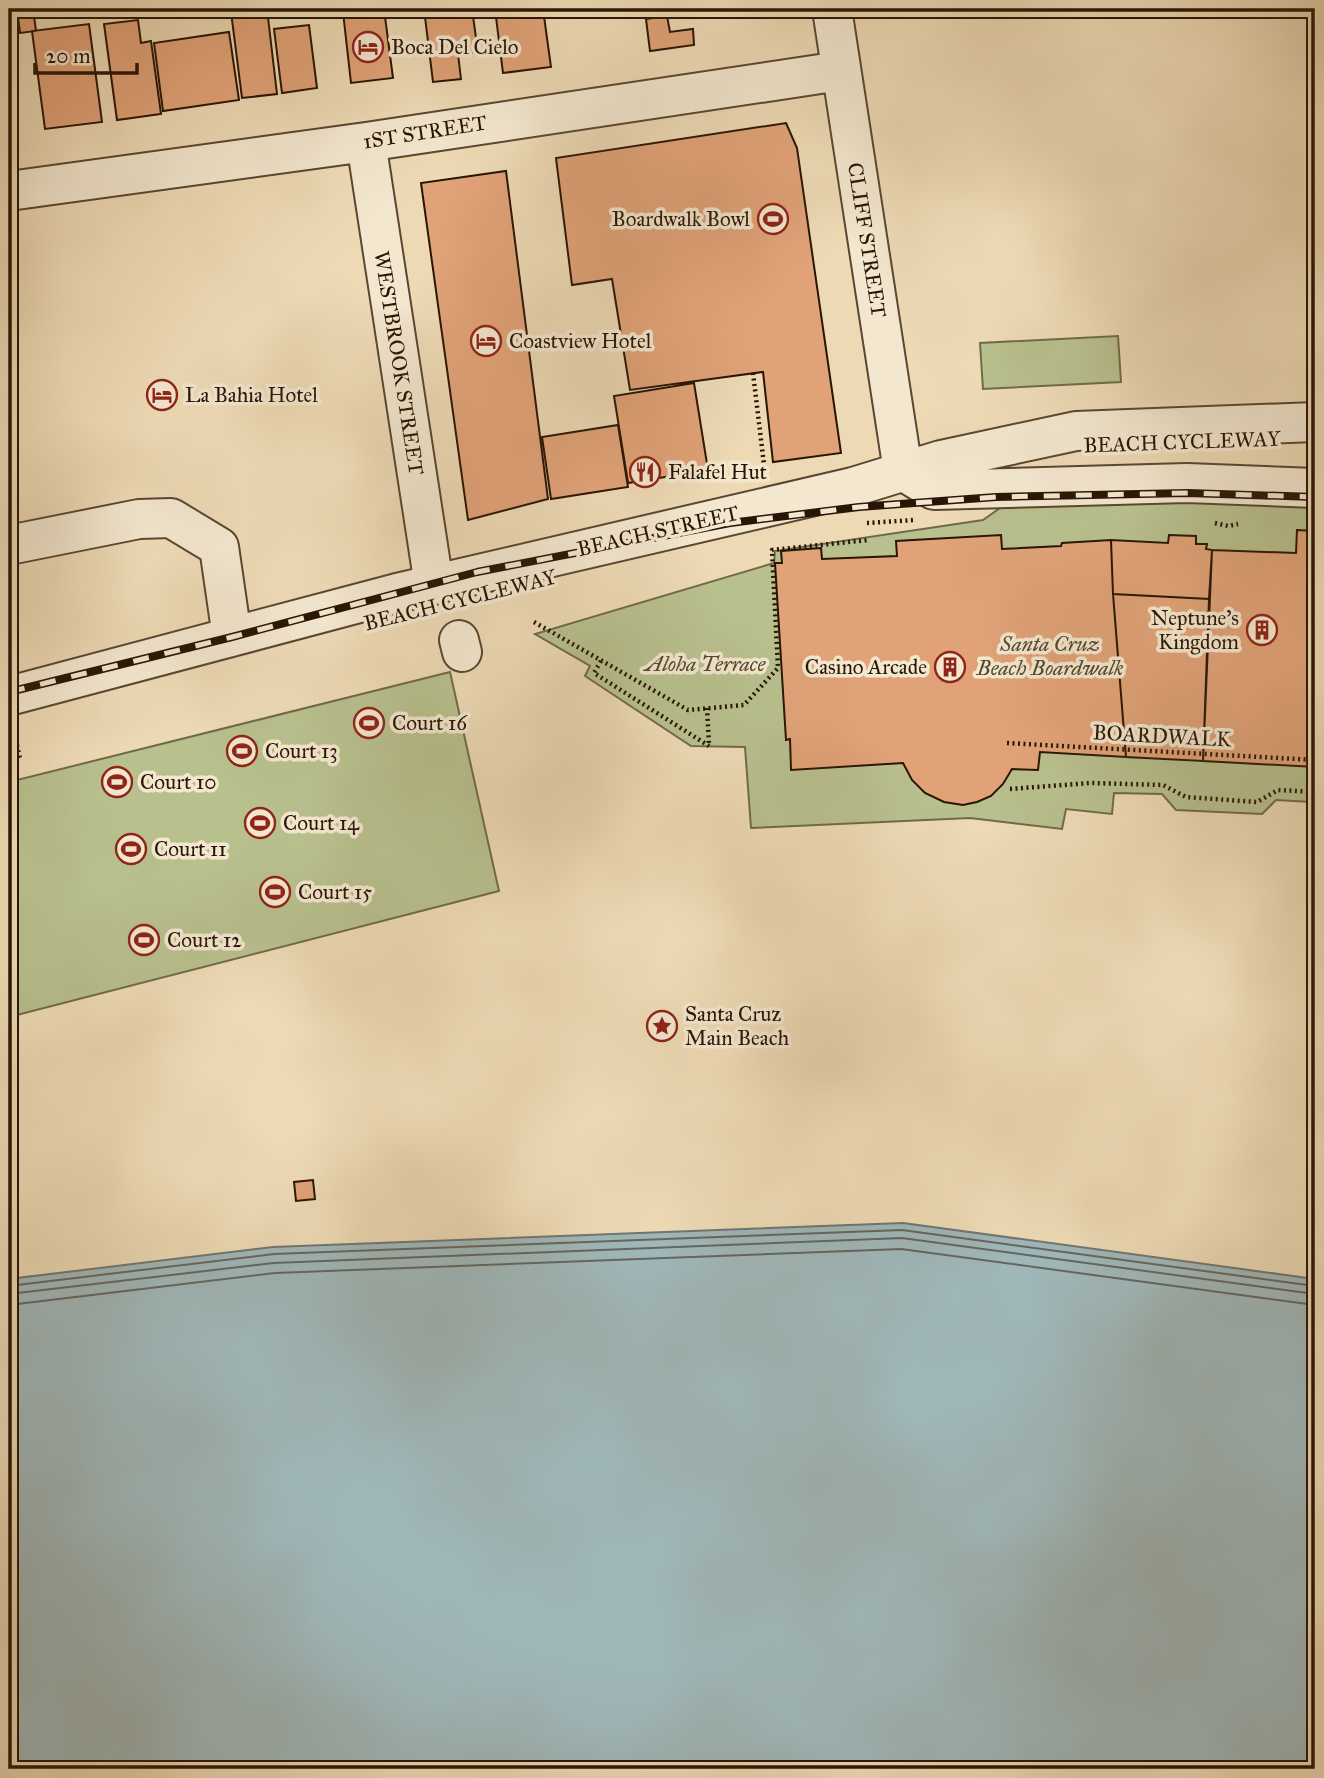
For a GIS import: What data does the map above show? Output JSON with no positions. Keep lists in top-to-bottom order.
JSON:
{
  "streets": {
    "street": [
      "1ST STREET",
      "CLIFF STREET",
      "WESTBROOK STREET",
      "BEACH STREET"
    ],
    "path": ["BOARDWALK"]
  },
  "crossings": [
    ["1ST STREET", "CLIFF STREET"],
    ["1ST STREET", "WESTBROOK STREET"],
    ["CLIFF STREET", "BEACH STREET"],
    ["WESTBROOK STREET", "BEACH STREET"]
  ],
  "parks": ["Santa Cruz Beach Boardwalk", "Aloha Terrace"],
  "places": {
    "hotel": ["Boca Del Cielo", "Coastview Hotel", "La Bahia Hotel"],
    "sports": [
      "Boardwalk Bowl",
      "Court 16",
      "Court 13",
      "Court 10",
      "Court 14",
      "Court 11",
      "Court 15",
      "Court 12"
    ],
    "restaurant": ["Falafel Hut"],
    "building": ["Neptune's Kingdom", "Casino Arcade"],
    "place": ["Santa Cruz Main Beach"]
  },
  "scale_bar": "20 m"
}
